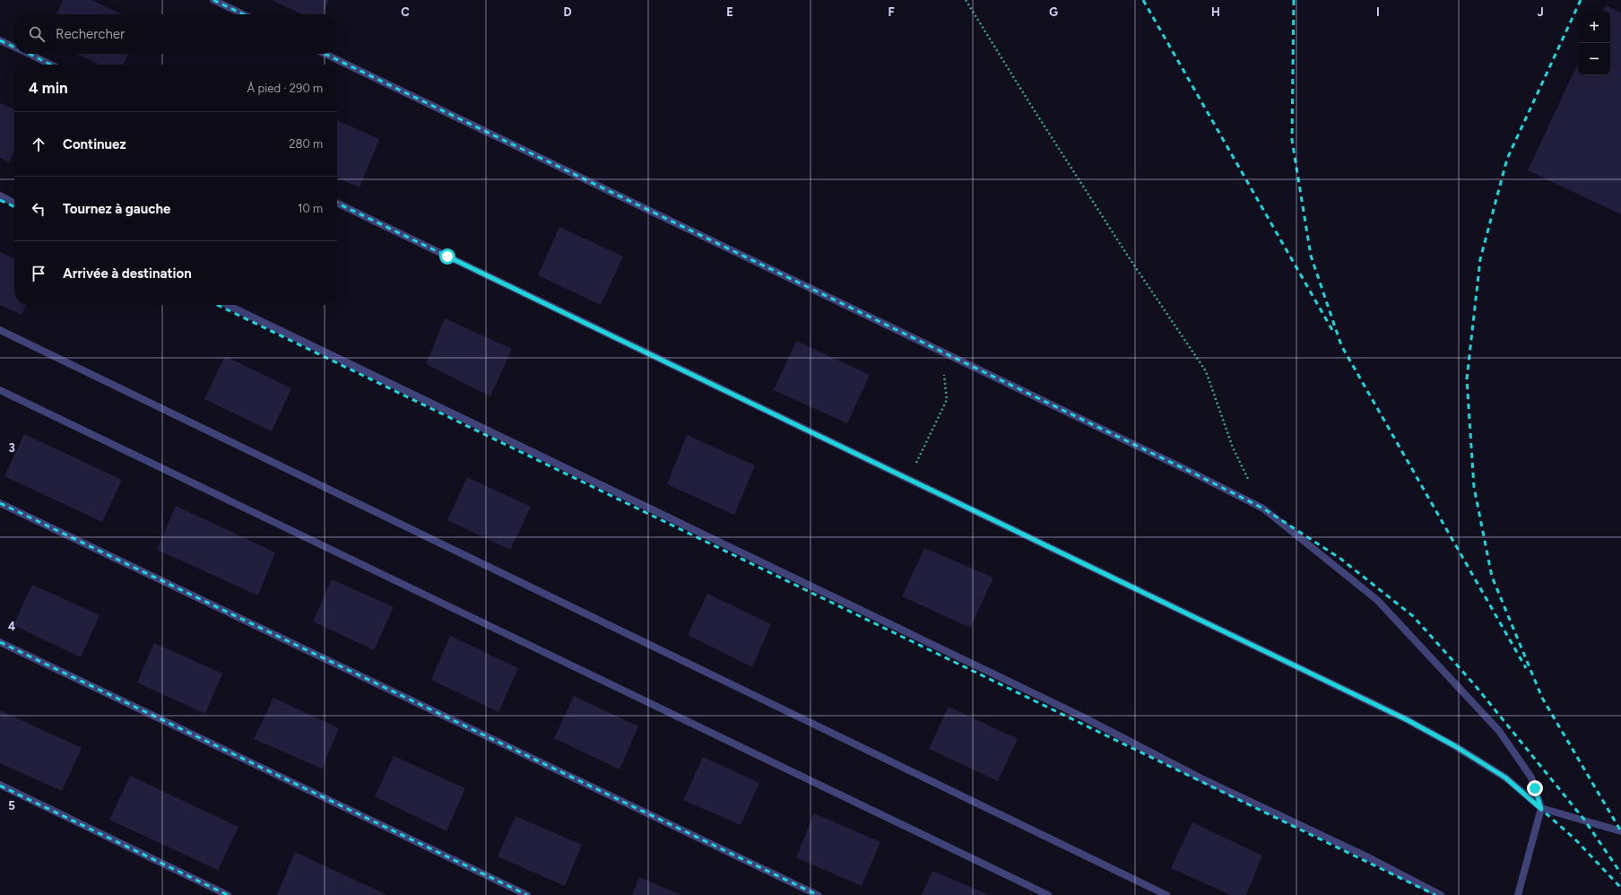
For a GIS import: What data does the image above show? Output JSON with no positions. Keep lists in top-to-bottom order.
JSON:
{
  "page": {
    "map_buttons": ["+", "−"],
    "search": "Rechercher",
    "heading": ["4 min", "À pied · 290 m"],
    "list": [
      ["Continuez", "280 m"],
      ["Tournez à gauche", "10 m"],
      "Arrivée à destination"
    ]
  },
  "grid": {
    "columns": [
      "C",
      "D",
      "E",
      "F",
      "G",
      "H",
      "I",
      "J"
    ],
    "rows": ["3", "4", "5"]
  }
}
